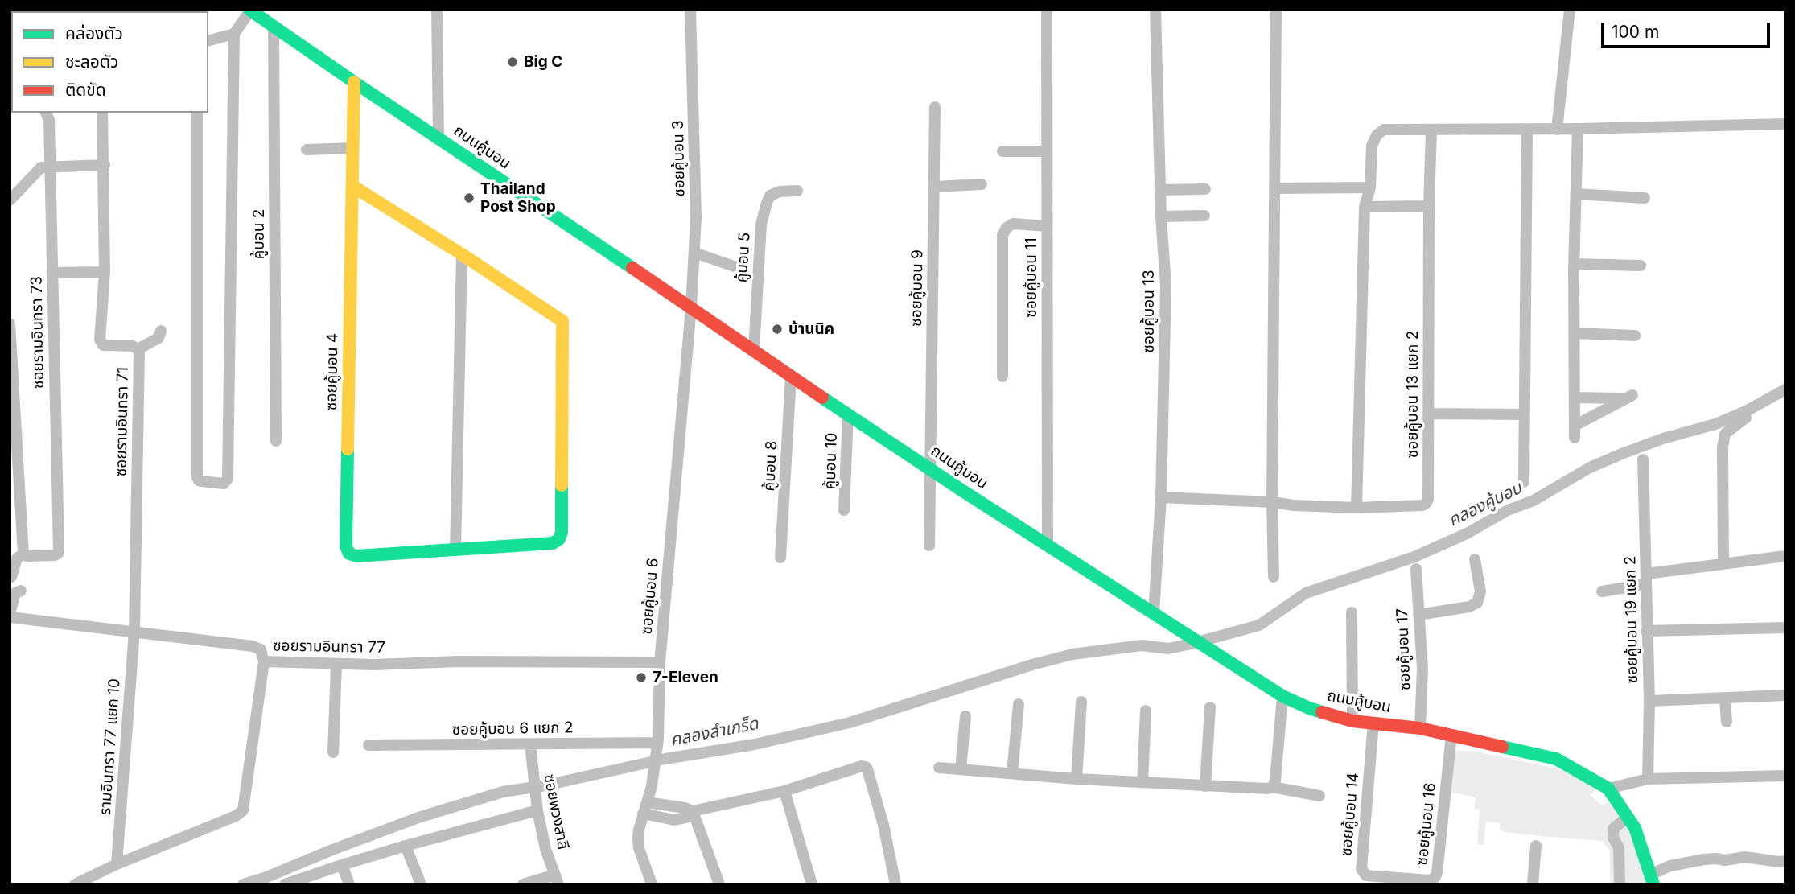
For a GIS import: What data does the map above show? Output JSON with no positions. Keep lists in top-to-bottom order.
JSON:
{
  "streets": {
    "main road": ["ถนนคู้บอน", "ซอยคู้บอน 4"],
    "street": [
      "ซอยคู้บอน 3",
      "คู้บอน 2",
      "คู้บอน 5",
      "ซอยคู้บอน 11",
      "ซอยคู้บอน 9",
      "ซอยคู้บอน 13",
      "ซอยรามอินทรา 73",
      "ซอยคู้บอน 13 แยก 2",
      "ซอยรามอินทรา 71",
      "คู้บอน 10",
      "คู้บอน 8",
      "ซอยคู้บอน 6",
      "ซอยคู้บอน 19 แยก 2",
      "ซอยรามอินทรา 77",
      "ซอยคู้บอน 17",
      "ซอยคู้บอน 6 แยก 2",
      "รามอินทรา 77 แยก 10",
      "ซอยพวงสาลี",
      "ซอยคู้บอน 14",
      "ซอยคู้บอน 16"
    ]
  },
  "crossings": [
    ["ถนนคู้บอน", "ซอยคู้บอน 3"],
    ["ถนนคู้บอน", "คู้บอน 2"],
    ["ถนนคู้บอน", "คู้บอน 5"],
    ["ถนนคู้บอน", "ซอยคู้บอน 11"],
    ["ถนนคู้บอน", "ซอยคู้บอน 9"],
    ["ถนนคู้บอน", "ซอยคู้บอน 13"],
    ["ถนนคู้บอน", "ซอยคู้บอน 4"],
    ["ถนนคู้บอน", "คู้บอน 10"],
    ["ถนนคู้บอน", "คู้บอน 8"],
    ["ถนนคู้บอน", "ซอยคู้บอน 6"],
    ["ถนนคู้บอน", "ซอยคู้บอน 17"],
    ["ถนนคู้บอน", "ซอยคู้บอน 14"],
    ["ถนนคู้บอน", "ซอยคู้บอน 16"],
    ["ซอยคู้บอน 3", "ซอยคู้บอน 6"],
    ["ซอยคู้บอน 13", "ซอยคู้บอน 13 แยก 2"],
    ["ซอยรามอินทรา 71", "ซอยรามอินทรา 77"],
    ["ซอยรามอินทรา 71", "รามอินทรา 77 แยก 10"],
    ["ซอยคู้บอน 6", "ซอยรามอินทรา 77"],
    ["ซอยคู้บอน 6", "ซอยคู้บอน 6 แยก 2"],
    ["ซอยรามอินทรา 77", "รามอินทรา 77 แยก 10"],
    ["ซอยคู้บอน 6 แยก 2", "ซอยพวงสาลี"],
    ["ซอยคู้บอน 14", "ซอยคู้บอน 16"]
  ],
  "water": ["คลองคู้บอน", "คลองลำเกร็ด"],
  "places": [
    "Big C",
    "Thailand Post Shop",
    "บ้านนิค",
    "7-Eleven"
  ],
  "legend": ["คล่องตัว", "ชะลอตัว", "ติดขัด"],
  "scale_bar": "100 m"
}
